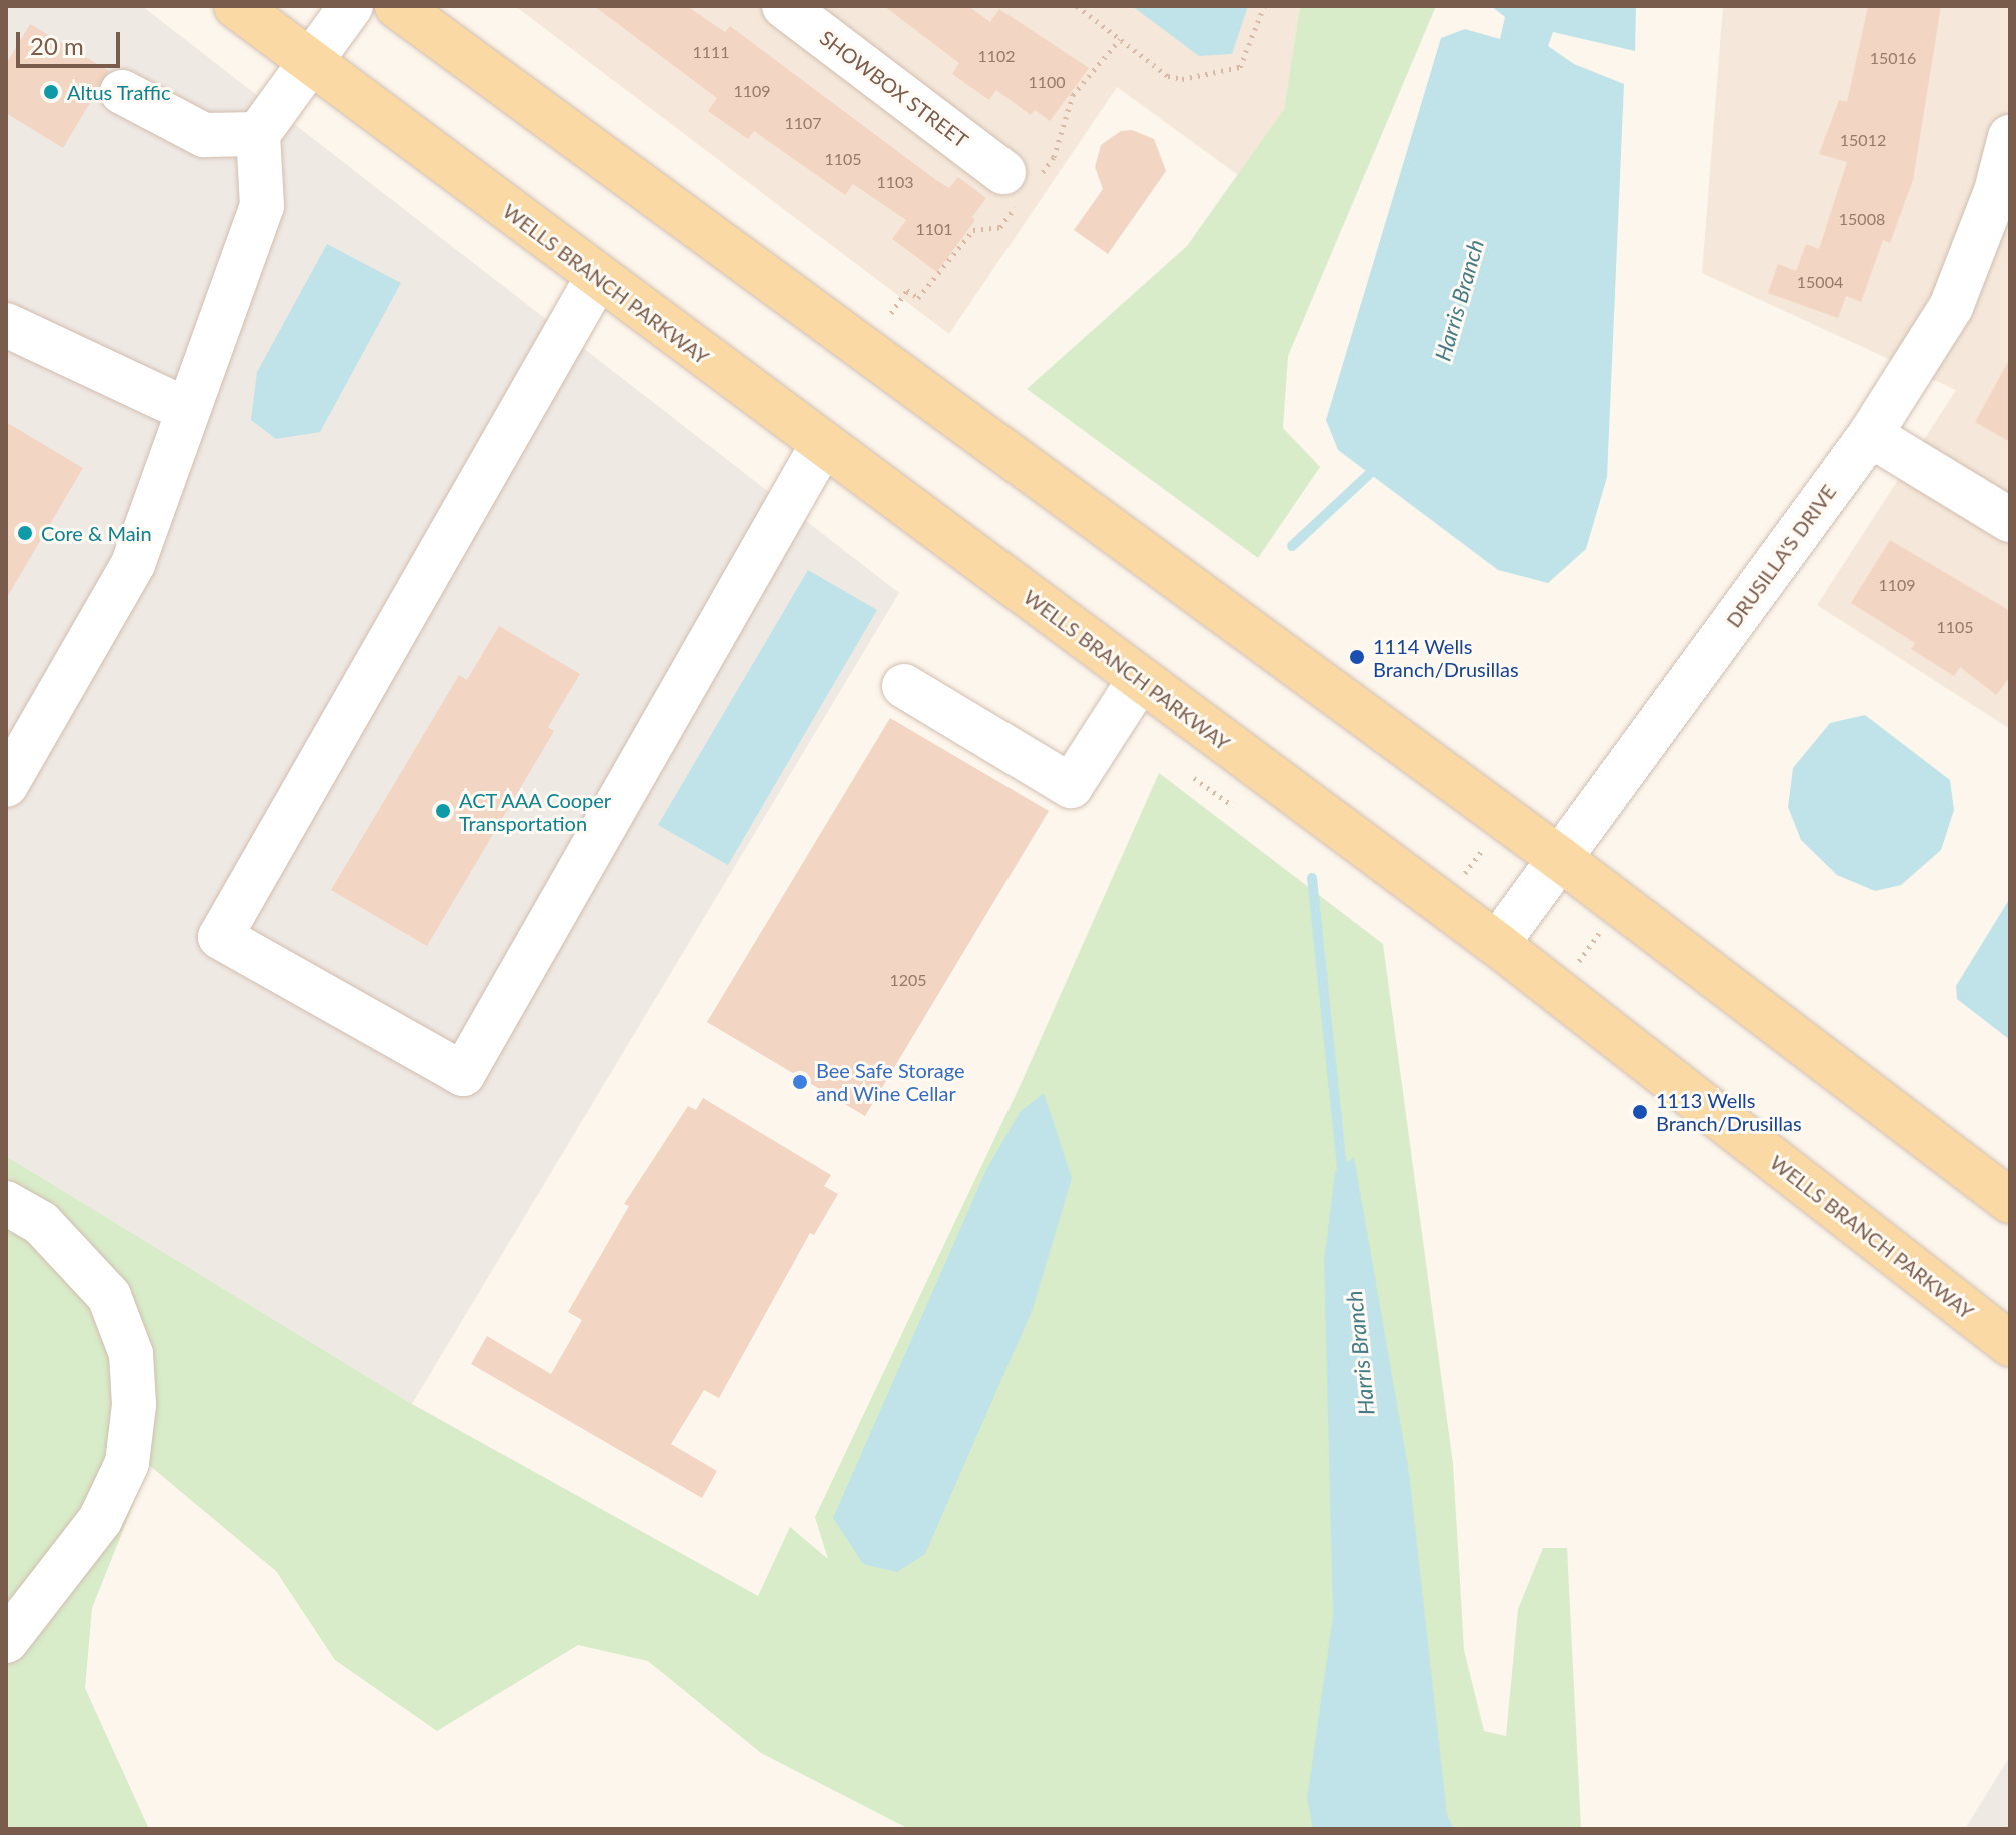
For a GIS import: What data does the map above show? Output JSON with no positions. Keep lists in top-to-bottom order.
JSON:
{
  "streets": {
    "main road": ["WELLS BRANCH PARKWAY"],
    "street": ["SHOWBOX STREET", "DRUSILLA'S DRIVE"]
  },
  "crossings": [
    ["WELLS BRANCH PARKWAY", "DRUSILLA'S DRIVE"]
  ],
  "water": ["Harris Branch"],
  "places": [
    "Altus Traffic",
    "Core & Main",
    "1114 Wells Branch/Drusillas",
    "ACT AAA Cooper Transportation",
    "Bee Safe Storage and Wine Cellar",
    "1113 Wells Branch/Drusillas"
  ],
  "house_numbers": [
    "1111",
    "1102",
    "15016",
    "1100",
    "1109",
    "1107",
    "15012",
    "1105",
    "1103",
    "15008",
    "1101",
    "15004",
    "1109",
    "1105",
    "1205"
  ],
  "scale_bar": "20 m"
}
